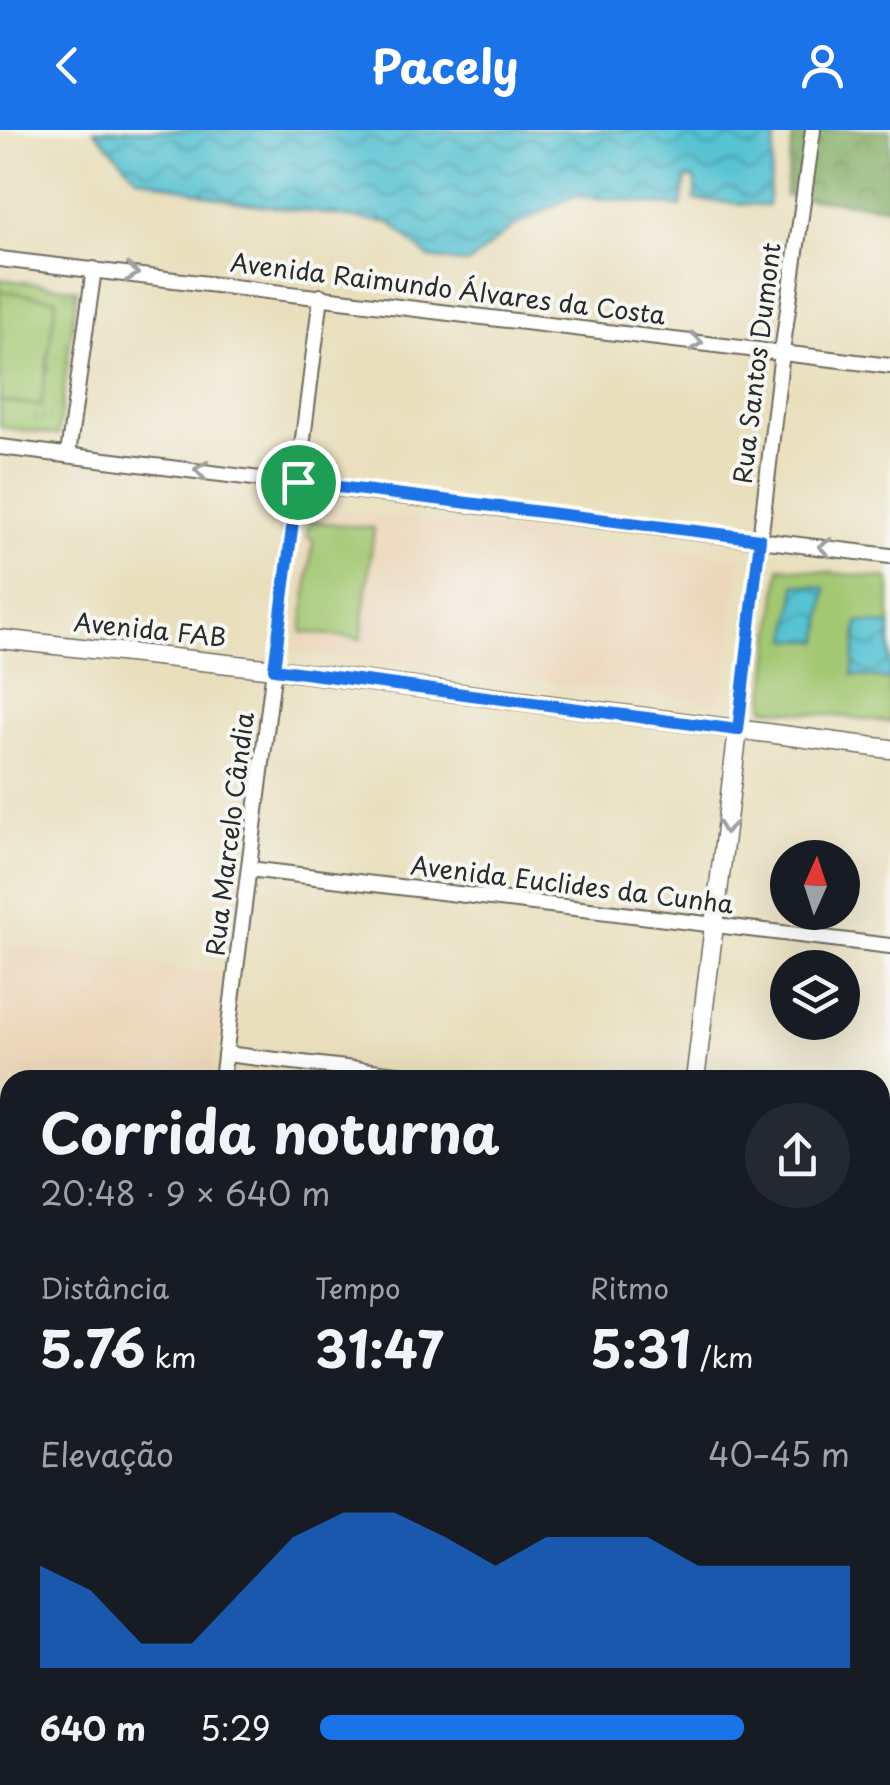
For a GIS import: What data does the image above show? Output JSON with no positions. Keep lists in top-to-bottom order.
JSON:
{
  "streets": {
    "main road": ["Rua Santos Dumont", "Avenida FAB"],
    "street": ["Avenida Raimundo Álvares da Costa", "Rua Marcelo Cândia", "Avenida Euclides da Cunha"]
  },
  "crossings": [
    ["Avenida Raimundo Álvares da Costa", "Rua Santos Dumont"],
    ["Avenida Raimundo Álvares da Costa", "Rua Marcelo Cândia"],
    ["Rua Santos Dumont", "Avenida FAB"],
    ["Rua Santos Dumont", "Avenida Euclides da Cunha"],
    ["Avenida FAB", "Rua Marcelo Cândia"],
    ["Rua Marcelo Cândia", "Avenida Euclides da Cunha"]
  ],
  "one_way": ["Avenida Raimundo Álvares da Costa"],
  "north": "top",
  "page": {
    "header": "Pacely",
    "heading": ["Corrida noturna", "20:48 · 9 × 640 m"],
    "stats": [
      ["Distância", "5.76 km"],
      ["Tempo", "31:47"],
      ["Ritmo", "5:31 /km"]
    ],
    "chart": ["Elevação", "40–45 m"],
    "list": [
      {
        "name": "640 m",
        "note": "5:29"
      }
    ]
  }
}
